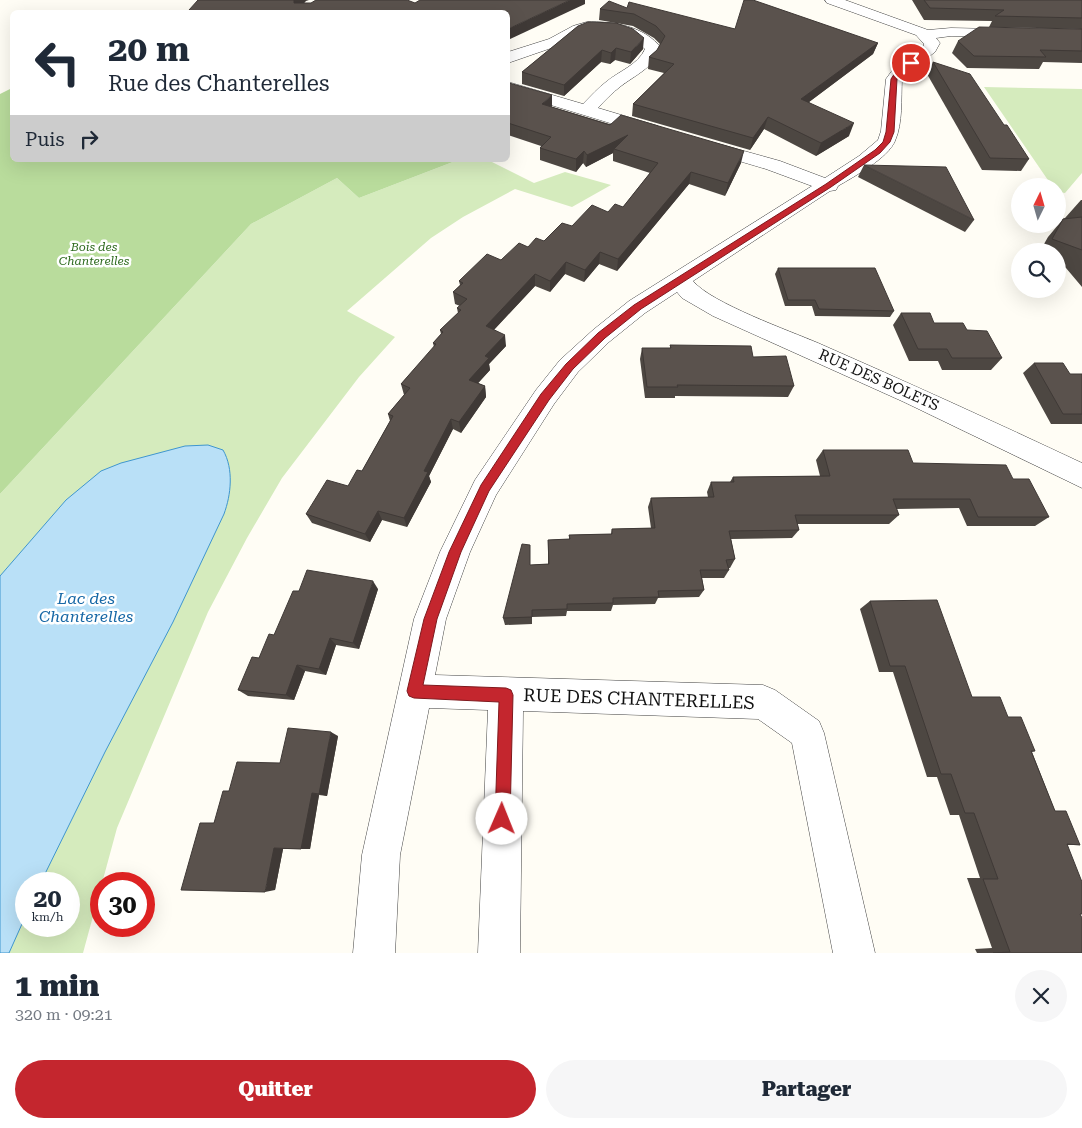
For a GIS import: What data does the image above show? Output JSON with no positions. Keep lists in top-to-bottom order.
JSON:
{
  "streets": {
    "street": ["RUE DES BOLETS", "RUE DES CHANTERELLES"]
  },
  "water": ["Lac des Chanterelles"],
  "parks": ["Bois des Chanterelles"],
  "north": "top",
  "page": {
    "turn": ["20 m", "Rue des Chanterelles"],
    "then": "Puis",
    "speed": "20 km/h",
    "limit": "30",
    "heading": ["1 min", "320 m · 09:21"],
    "buttons": ["Quitter", "Partager"]
  }
}
